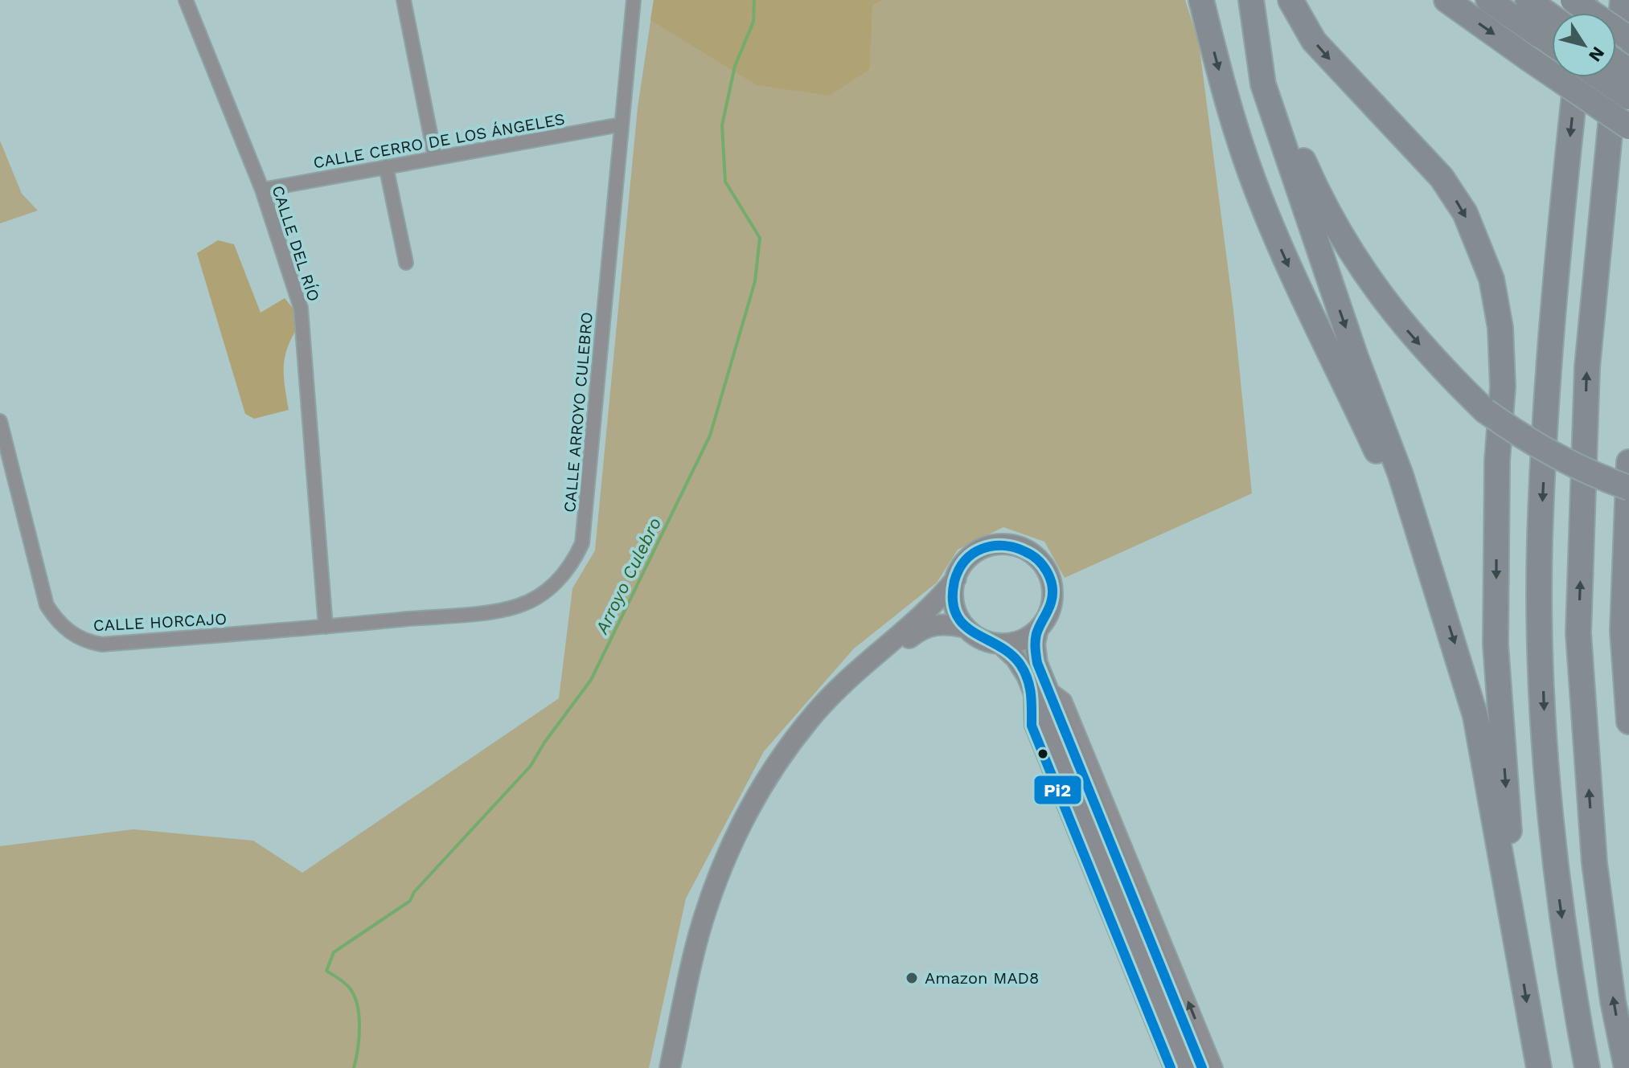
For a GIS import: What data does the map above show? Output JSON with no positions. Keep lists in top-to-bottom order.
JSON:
{
  "streets": {
    "street": [
      "CALLE CERRO DE LOS ÁNGELES",
      "CALLE DEL RÍO",
      "CALLE ARROYO CULEBRO",
      "CALLE HORCAJO"
    ]
  },
  "crossings": [
    ["CALLE CERRO DE LOS ÁNGELES", "CALLE DEL RÍO"],
    ["CALLE CERRO DE LOS ÁNGELES", "CALLE ARROYO CULEBRO"],
    ["CALLE DEL RÍO", "CALLE ARROYO CULEBRO"],
    ["CALLE DEL RÍO", "CALLE HORCAJO"],
    ["CALLE ARROYO CULEBRO", "CALLE HORCAJO"]
  ],
  "water": ["Arroyo Culebro"],
  "places": ["Amazon MAD8"],
  "lines": ["transit line Pi2"],
  "north": "bottom right"
}
